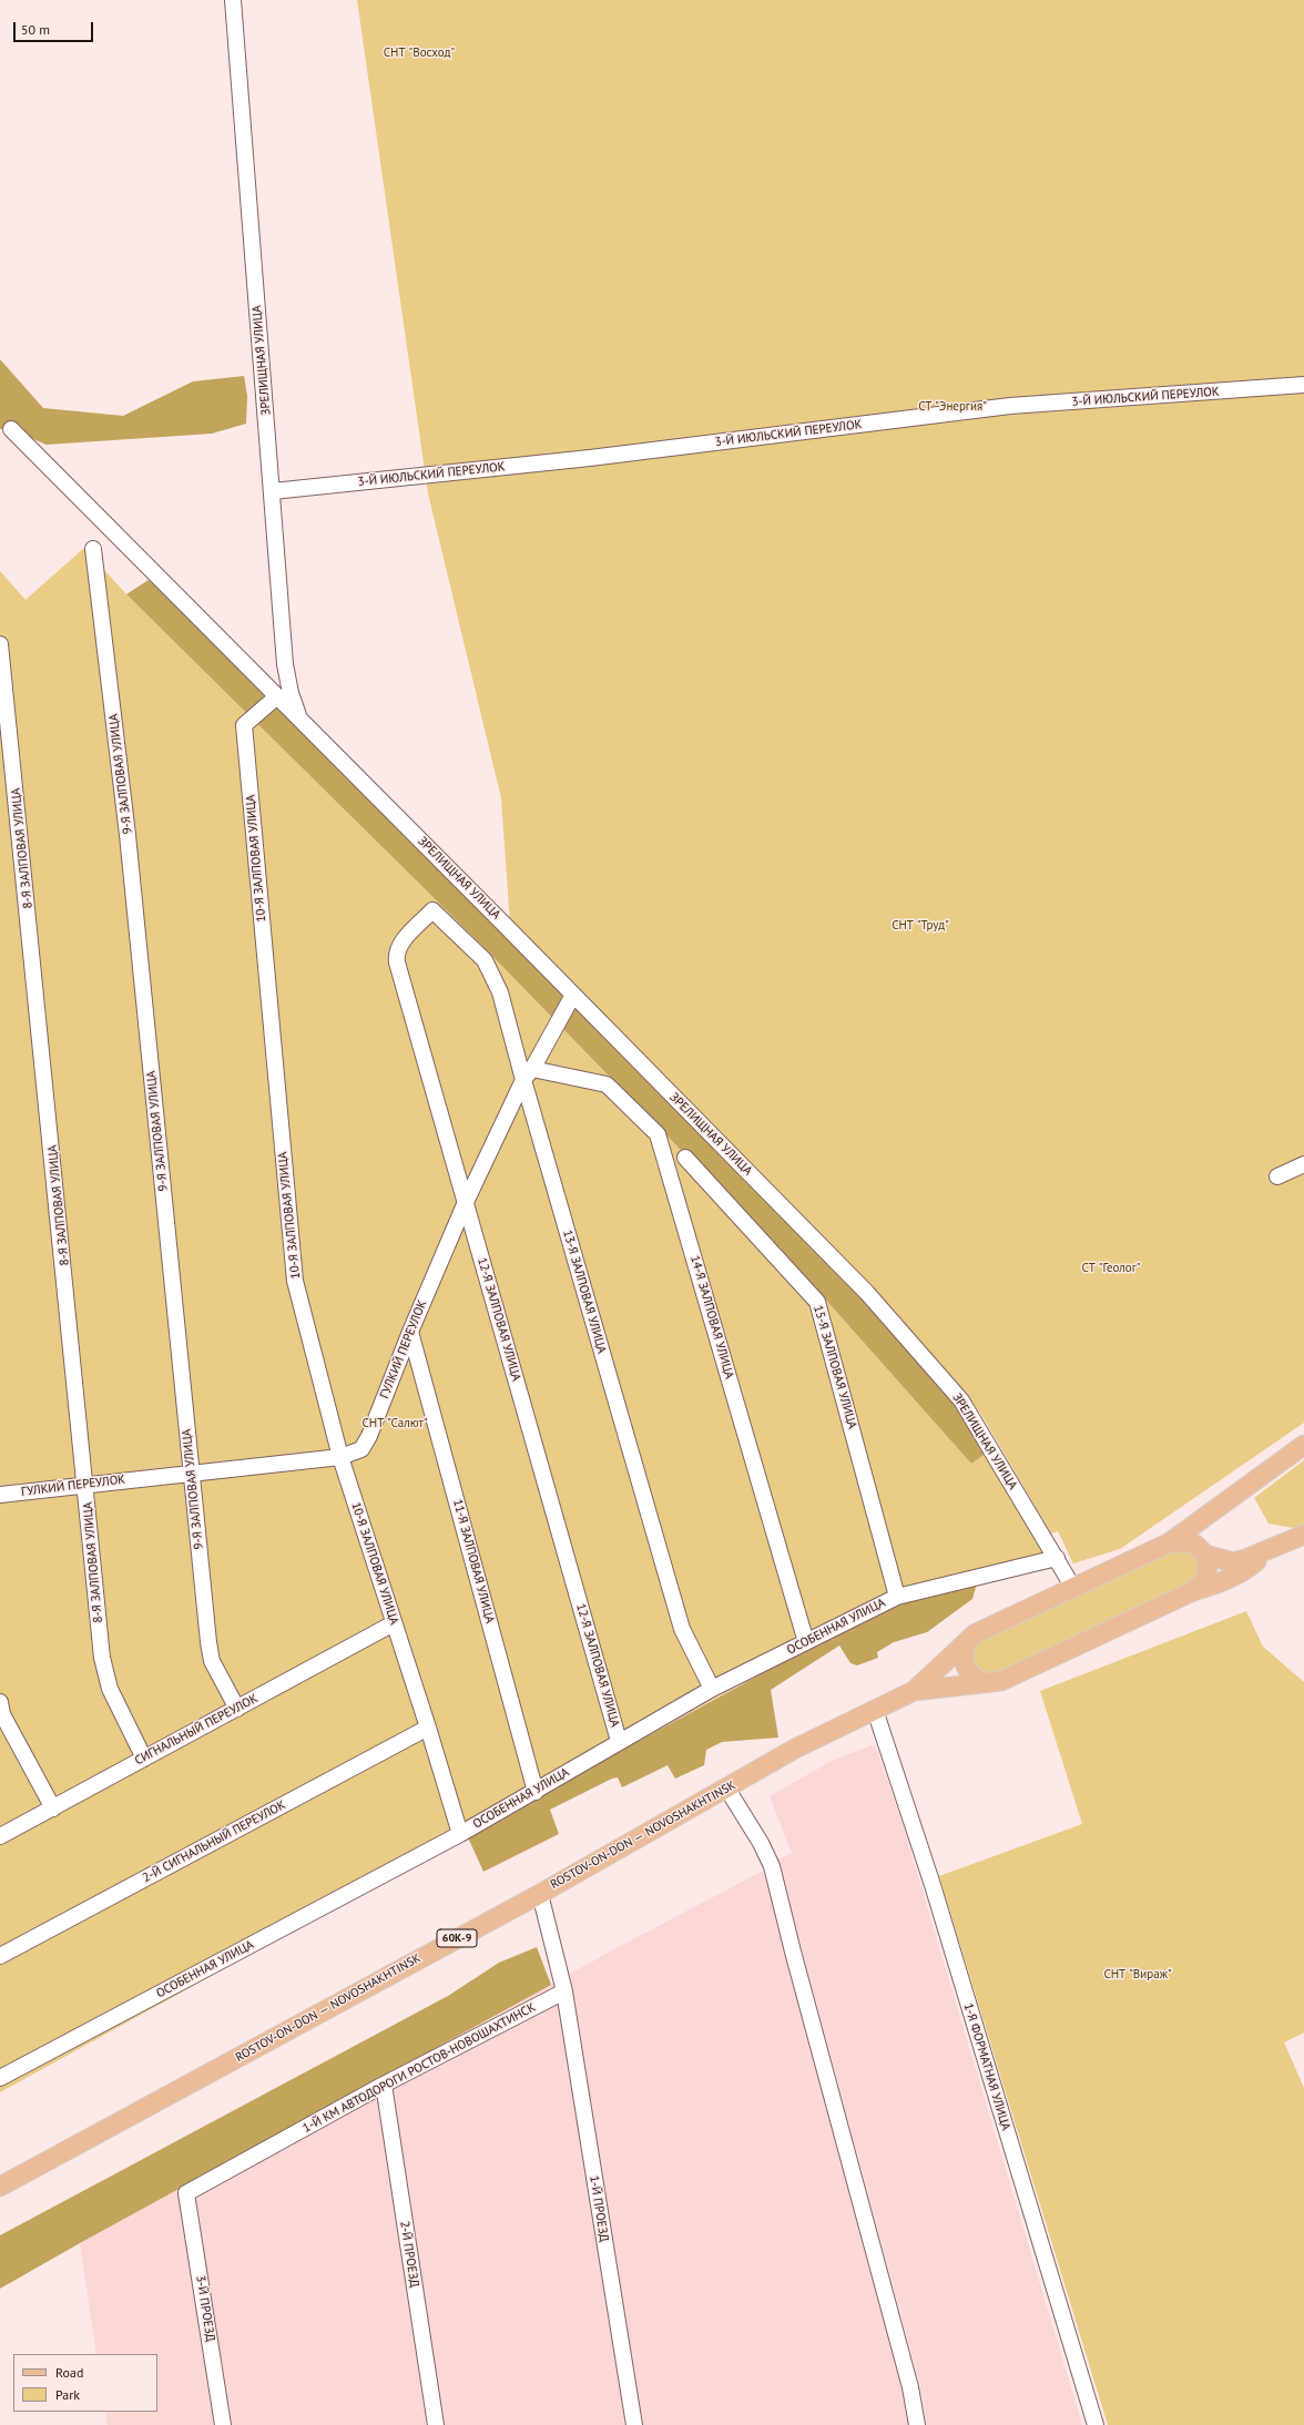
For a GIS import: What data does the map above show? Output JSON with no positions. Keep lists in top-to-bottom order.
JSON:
{
  "streets": {
    "main road": ["ROSTOV-ON-DON — NOVOSHAKHTINSK", "60К-9"],
    "street": [
      "ЗРЕЛИЩНАЯ УЛИЦА",
      "3-Й ИЮЛЬСКИЙ ПЕРЕУЛОК",
      "9-Я ЗАЛПОВАЯ УЛИЦА",
      "8-Я ЗАЛПОВАЯ УЛИЦА",
      "10-Я ЗАЛПОВАЯ УЛИЦА",
      "13-Я ЗАЛПОВАЯ УЛИЦА",
      "14-Я ЗАЛПОВАЯ УЛИЦА",
      "12-Я ЗАЛПОВАЯ УЛИЦА",
      "ГУЛКИЙ ПЕРЕУЛОК",
      "15-Я ЗАЛПОВАЯ УЛИЦА",
      "11-Я ЗАЛПОВАЯ УЛИЦА",
      "ОСОБЕННАЯ УЛИЦА",
      "СИГНАЛЬНЫЙ ПЕРЕУЛОК",
      "2-Й СИГНАЛЬНЫЙ ПЕРЕУЛОК",
      "1-Я ФОРМАТНАЯ УЛИЦА",
      "1-Й КМ АВТОДОРОГИ РОСТОВ-НОВОШАХТИНСК",
      "1-Й ПРОЕЗД",
      "2-Й ПРОЕЗД",
      "3-Й ПРОЕЗД"
    ]
  },
  "crossings": [
    ["ЗРЕЛИЩНАЯ УЛИЦА", "3-Й ИЮЛЬСКИЙ ПЕРЕУЛОК"],
    ["ЗРЕЛИЩНАЯ УЛИЦА", "10-Я ЗАЛПОВАЯ УЛИЦА"],
    ["ЗРЕЛИЩНАЯ УЛИЦА", "ГУЛКИЙ ПЕРЕУЛОК"],
    ["ЗРЕЛИЩНАЯ УЛИЦА", "ОСОБЕННАЯ УЛИЦА"],
    ["9-Я ЗАЛПОВАЯ УЛИЦА", "ГУЛКИЙ ПЕРЕУЛОК"],
    ["9-Я ЗАЛПОВАЯ УЛИЦА", "СИГНАЛЬНЫЙ ПЕРЕУЛОК"],
    ["8-Я ЗАЛПОВАЯ УЛИЦА", "ГУЛКИЙ ПЕРЕУЛОК"],
    ["8-Я ЗАЛПОВАЯ УЛИЦА", "СИГНАЛЬНЫЙ ПЕРЕУЛОК"],
    ["10-Я ЗАЛПОВАЯ УЛИЦА", "ГУЛКИЙ ПЕРЕУЛОК"],
    ["10-Я ЗАЛПОВАЯ УЛИЦА", "ОСОБЕННАЯ УЛИЦА"],
    ["10-Я ЗАЛПОВАЯ УЛИЦА", "СИГНАЛЬНЫЙ ПЕРЕУЛОК"],
    ["10-Я ЗАЛПОВАЯ УЛИЦА", "2-Й СИГНАЛЬНЫЙ ПЕРЕУЛОК"],
    ["13-Я ЗАЛПОВАЯ УЛИЦА", "14-Я ЗАЛПОВАЯ УЛИЦА"],
    ["13-Я ЗАЛПОВАЯ УЛИЦА", "12-Я ЗАЛПОВАЯ УЛИЦА"],
    ["13-Я ЗАЛПОВАЯ УЛИЦА", "ГУЛКИЙ ПЕРЕУЛОК"],
    ["13-Я ЗАЛПОВАЯ УЛИЦА", "ОСОБЕННАЯ УЛИЦА"],
    ["14-Я ЗАЛПОВАЯ УЛИЦА", "ГУЛКИЙ ПЕРЕУЛОК"],
    ["14-Я ЗАЛПОВАЯ УЛИЦА", "ОСОБЕННАЯ УЛИЦА"],
    ["12-Я ЗАЛПОВАЯ УЛИЦА", "ГУЛКИЙ ПЕРЕУЛОК"],
    ["12-Я ЗАЛПОВАЯ УЛИЦА", "ОСОБЕННАЯ УЛИЦА"],
    ["ГУЛКИЙ ПЕРЕУЛОК", "11-Я ЗАЛПОВАЯ УЛИЦА"],
    ["15-Я ЗАЛПОВАЯ УЛИЦА", "ОСОБЕННАЯ УЛИЦА"],
    ["11-Я ЗАЛПОВАЯ УЛИЦА", "ОСОБЕННАЯ УЛИЦА"],
    ["ROSTOV-ON-DON — NOVOSHAKHTINSK", "1-Я ФОРМАТНАЯ УЛИЦА"],
    ["1-Й КМ АВТОДОРОГИ РОСТОВ-НОВОШАХТИНСК", "1-Й ПРОЕЗД"],
    ["1-Й КМ АВТОДОРОГИ РОСТОВ-НОВОШАХТИНСК", "2-Й ПРОЕЗД"],
    ["1-Й КМ АВТОДОРОГИ РОСТОВ-НОВОШАХТИНСК", "3-Й ПРОЕЗД"]
  ],
  "parks": [
    "СНТ \"Восход\"",
    "СТ \"Энергия\"",
    "СНТ \"Труд\"",
    "СТ \"Геолог\"",
    "СНТ \"Салют\"",
    "СНТ \"Вираж\""
  ],
  "legend": ["Road", "Park"],
  "scale_bar": "50 m"
}
